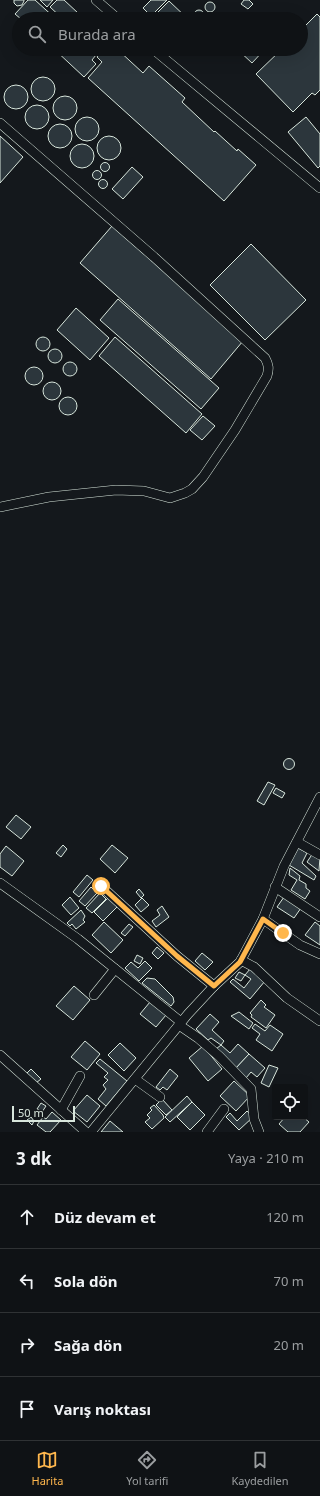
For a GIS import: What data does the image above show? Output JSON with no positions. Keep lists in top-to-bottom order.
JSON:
{
  "scale_bar": "50 m",
  "page": {
    "search": "Burada ara",
    "scale": "50 m",
    "heading": ["3 dk", "Yaya · 210 m"],
    "list": [
      ["Düz devam et", "120 m"],
      ["Sola dön", "70 m"],
      ["Sağa dön", "20 m"],
      "Varış noktası"
    ],
    "nav": ["Harita", "Yol tarifi", "Kaydedilen"]
  }
}
